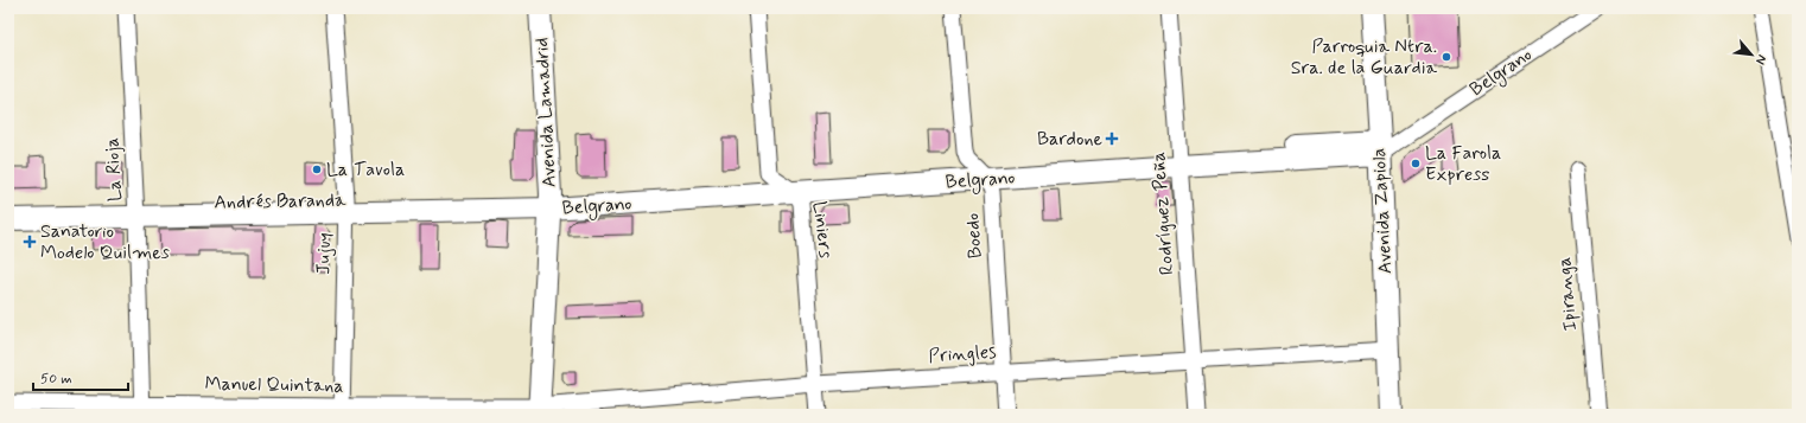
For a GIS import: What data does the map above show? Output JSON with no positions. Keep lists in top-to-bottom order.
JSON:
{
  "streets": {
    "main road": [
      "Belgrano",
      "Avenida Lamadrid",
      "Andrés Baranda",
      "Avenida Zapiola"
    ],
    "street": [
      "La Rioja",
      "Rodríguez Peña",
      "Liniers",
      "Boedo",
      "Jujuy",
      "Ipiranga",
      "Pringles",
      "Manuel Quintana"
    ]
  },
  "crossings": [
    ["Belgrano", "Avenida Lamadrid"],
    ["Belgrano", "Andrés Baranda"],
    ["Belgrano", "Avenida Zapiola"],
    ["Belgrano", "Rodríguez Peña"],
    ["Belgrano", "Liniers"],
    ["Belgrano", "Boedo"],
    ["Avenida Lamadrid", "Andrés Baranda"],
    ["Avenida Lamadrid", "Pringles"],
    ["Avenida Lamadrid", "Manuel Quintana"],
    ["La Rioja", "Andrés Baranda"],
    ["La Rioja", "Manuel Quintana"],
    ["Andrés Baranda", "Jujuy"],
    ["Avenida Zapiola", "Pringles"],
    ["Rodríguez Peña", "Pringles"],
    ["Liniers", "Pringles"],
    ["Boedo", "Pringles"],
    ["Jujuy", "Manuel Quintana"],
    ["Pringles", "Manuel Quintana"]
  ],
  "places": {
    "other": ["Parroquia Ntra. Sra. de la Guardia", "La Farola Express", "La Tavola"],
    "health": ["Bardone", "Sanatorio Modelo Quilmes"]
  },
  "scale_bar": "50 m",
  "north": "bottom right"
}
